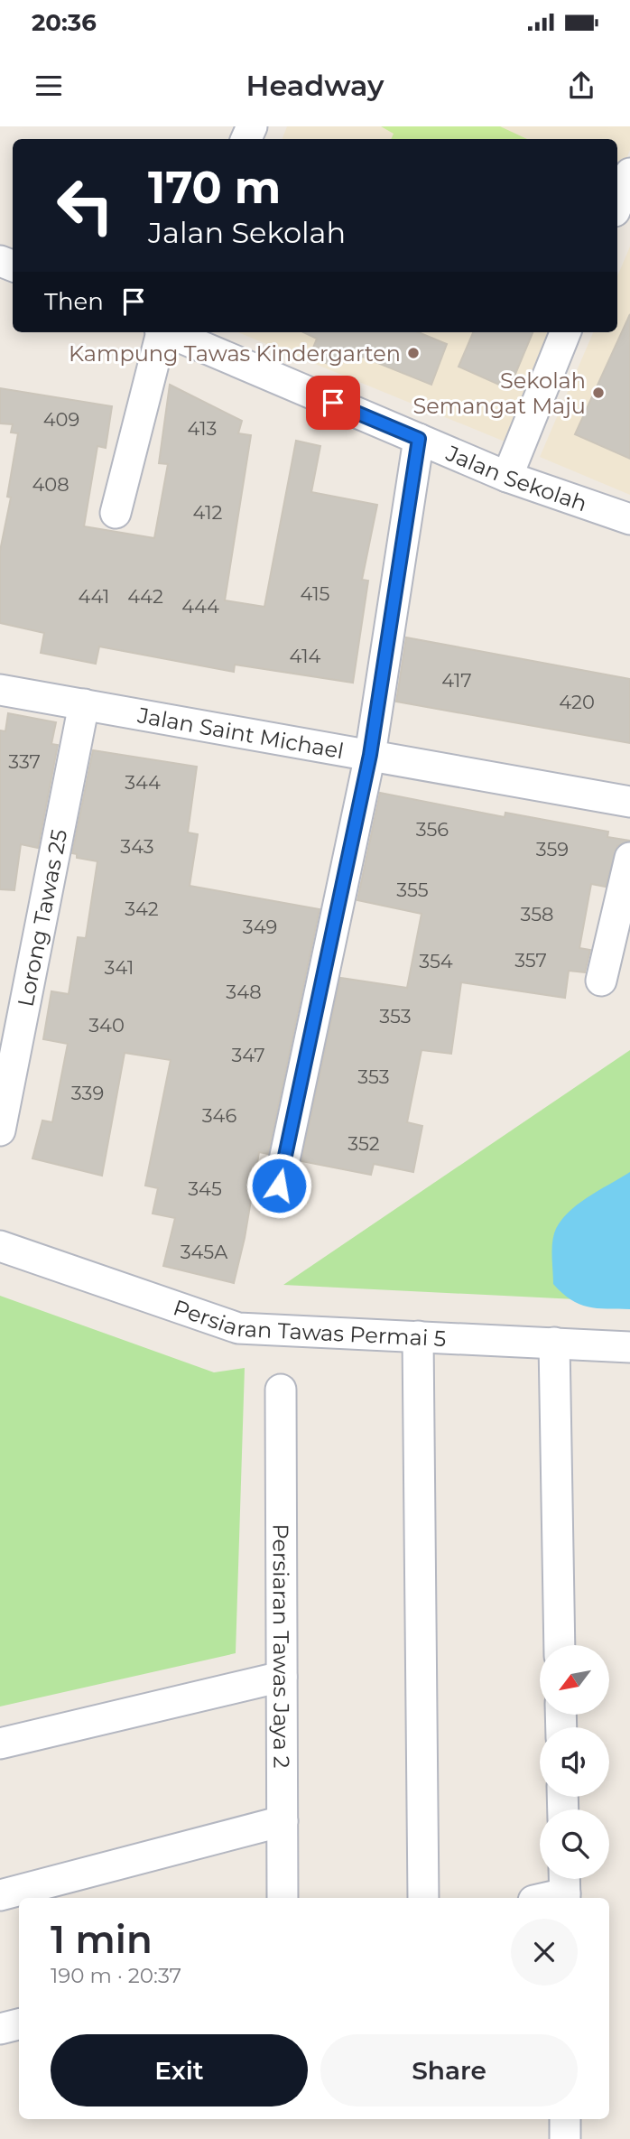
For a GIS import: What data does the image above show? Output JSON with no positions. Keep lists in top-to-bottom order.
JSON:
{
  "streets": {
    "street": [
      "Jalan Sekolah",
      "Jalan Saint Michael",
      "Lorong Tawas 25",
      "Persiaran Tawas Permai 5",
      "Persiaran Tawas Jaya 2"
    ]
  },
  "crossings": [
    ["Jalan Saint Michael", "Lorong Tawas 25"]
  ],
  "places": ["Kampung Tawas Kindergarten", "Sekolah Semangat Maju"],
  "house_numbers": [
    "409",
    "413",
    "408",
    "412",
    "415",
    "441",
    "442",
    "444",
    "414",
    "417",
    "420",
    "337",
    "344",
    "356",
    "343",
    "359",
    "355",
    "342",
    "358",
    "349",
    "357",
    "354",
    "341",
    "348",
    "353",
    "340",
    "347",
    "353",
    "339",
    "346",
    "352",
    "345",
    "345A"
  ],
  "north": "bottom left",
  "page": {
    "status": "20:36",
    "header": "Headway",
    "turn": ["170 m", "Jalan Sekolah"],
    "then": "Then",
    "heading": ["1 min", "190 m · 20:37"],
    "buttons": ["Exit", "Share"]
  }
}
